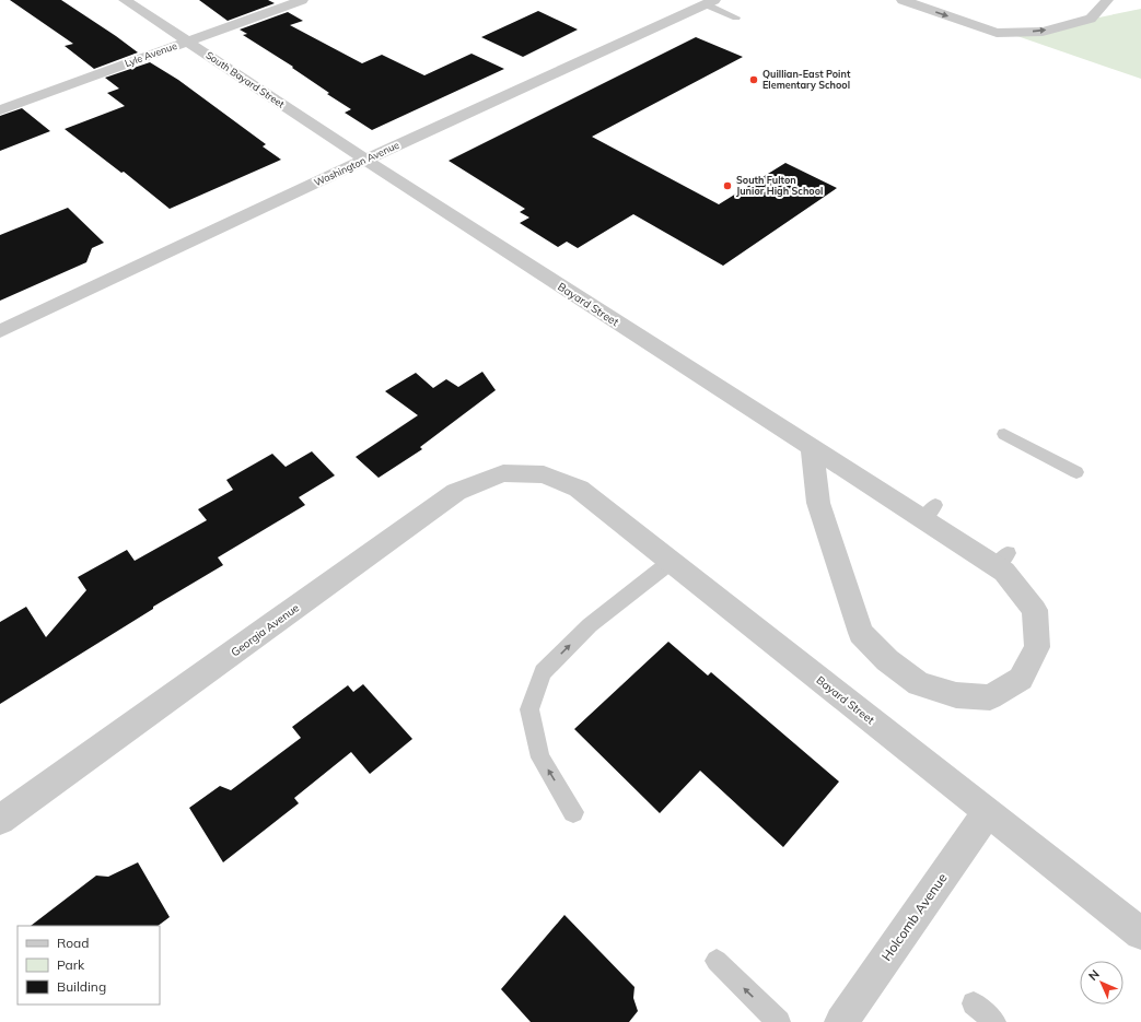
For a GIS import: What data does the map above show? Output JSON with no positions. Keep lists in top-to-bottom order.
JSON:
{
  "streets": {
    "street": [
      "Lyle Avenue",
      "South Bayard Street",
      "Washington Avenue",
      "Bayard Street",
      "Georgia Avenue",
      "Holcomb Avenue"
    ]
  },
  "crossings": [
    ["Lyle Avenue", "South Bayard Street"],
    ["South Bayard Street", "Washington Avenue"],
    ["South Bayard Street", "Bayard Street"],
    ["Washington Avenue", "Bayard Street"],
    ["Bayard Street", "Georgia Avenue"],
    ["Bayard Street", "Holcomb Avenue"]
  ],
  "places": ["Quillian-East Point Elementary School", "South Fulton Junior High School"],
  "legend": ["Road", "Park", "Building"],
  "north": "top left"
}
